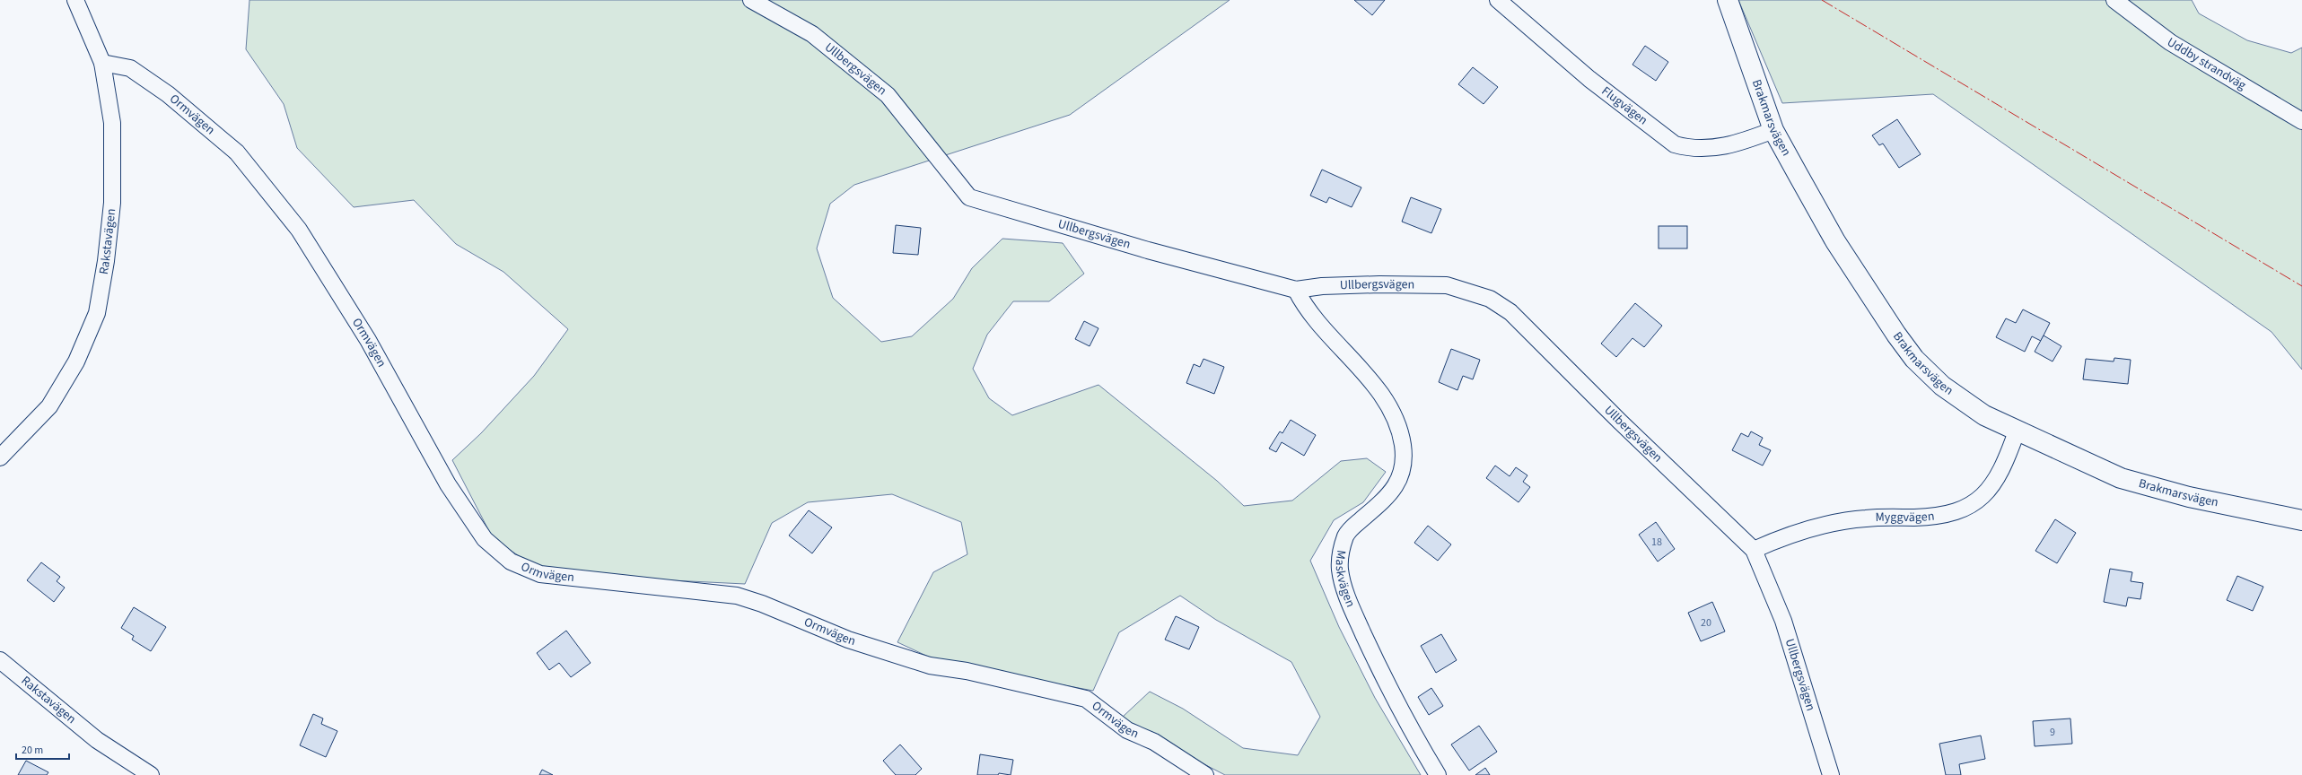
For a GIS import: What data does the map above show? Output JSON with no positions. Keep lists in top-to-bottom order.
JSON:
{
  "streets": {
    "street": [
      "Uddby strandväg",
      "Ullbergsvägen",
      "Flugvägen",
      "Ormvägen",
      "Brakmarsvägen",
      "Rakstavägen",
      "Myggvägen",
      "Maskvägen"
    ]
  },
  "crossings": [
    ["Ullbergsvägen", "Myggvägen"],
    ["Ullbergsvägen", "Maskvägen"],
    ["Flugvägen", "Brakmarsvägen"],
    ["Ormvägen", "Rakstavägen"],
    ["Brakmarsvägen", "Myggvägen"]
  ],
  "house_numbers": ["18", "20", "9"],
  "scale_bar": "20 m"
}
